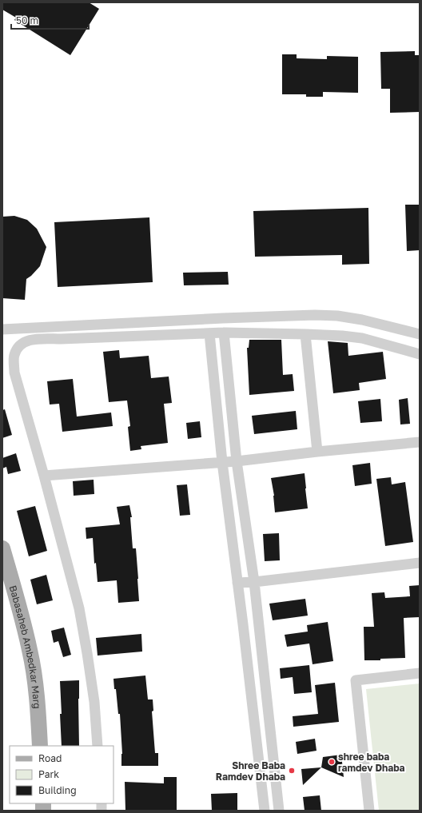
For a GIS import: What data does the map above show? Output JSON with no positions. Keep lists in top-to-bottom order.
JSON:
{
  "streets": {
    "main road": ["Babasaheb Ambedkar Marg"]
  },
  "places": ["shree baba ramdev Dhaba", "Shree Baba Ramdev Dhaba"],
  "legend": ["Road", "Park", "Building"],
  "scale_bar": "50 m"
}
